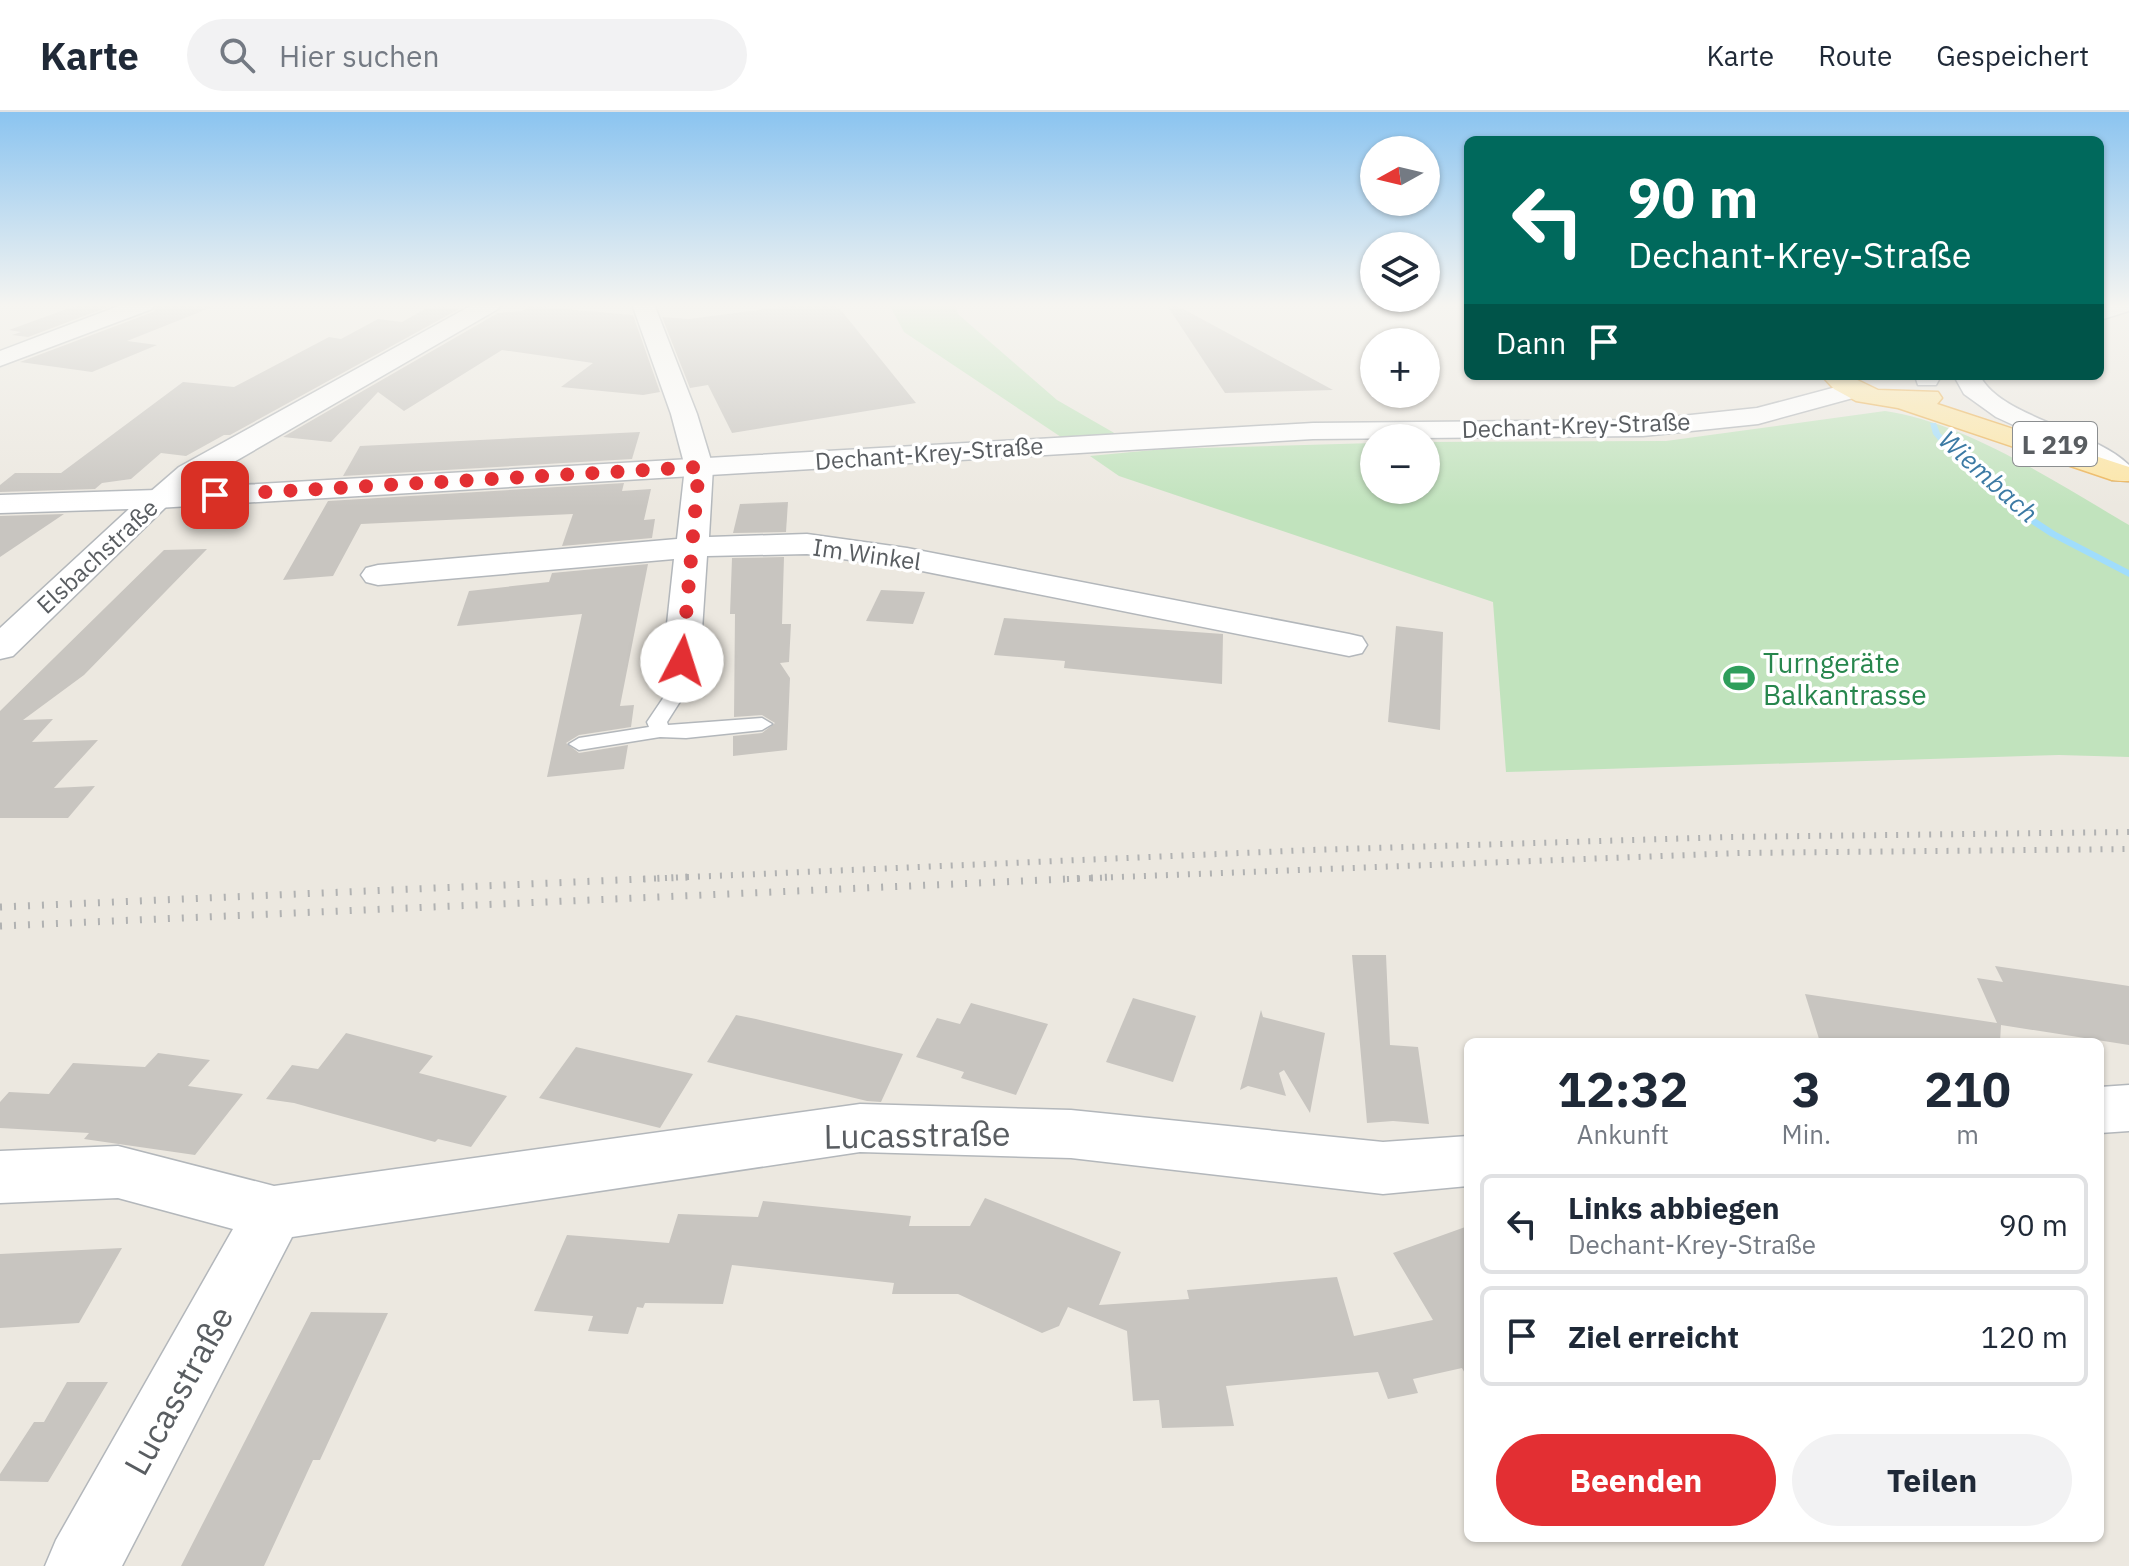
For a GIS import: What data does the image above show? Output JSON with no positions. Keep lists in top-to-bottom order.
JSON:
{
  "streets": {
    "main road": ["L 219"],
    "street": [
      "Dechant-Krey-Straße",
      "Im Winkel",
      "Elsbachstraße",
      "Lucasstraße"
    ]
  },
  "crossings": [
    ["Dechant-Krey-Straße", "Elsbachstraße"]
  ],
  "water": ["Wiembach"],
  "places": {
    "sports": ["Turngeräte Balkantrasse"]
  },
  "north": "left",
  "page": {
    "header": "Karte",
    "search": "Hier suchen",
    "nav": ["Karte", "Route", "Gespeichert"],
    "map_buttons": ["+", "−"],
    "turn": ["90 m", "Dechant-Krey-Straße"],
    "then": "Dann",
    "eta": [
      "12:32",
      "Ankunft",
      "3",
      "Min.",
      "210",
      "m"
    ],
    "list": [
      {
        "name": "Links abbiegen",
        "note": "Dechant-Krey-Straße",
        "value": "90 m"
      },
      {
        "name": "Ziel erreicht",
        "value": "120 m"
      }
    ],
    "buttons": ["Beenden", "Teilen"]
  }
}
